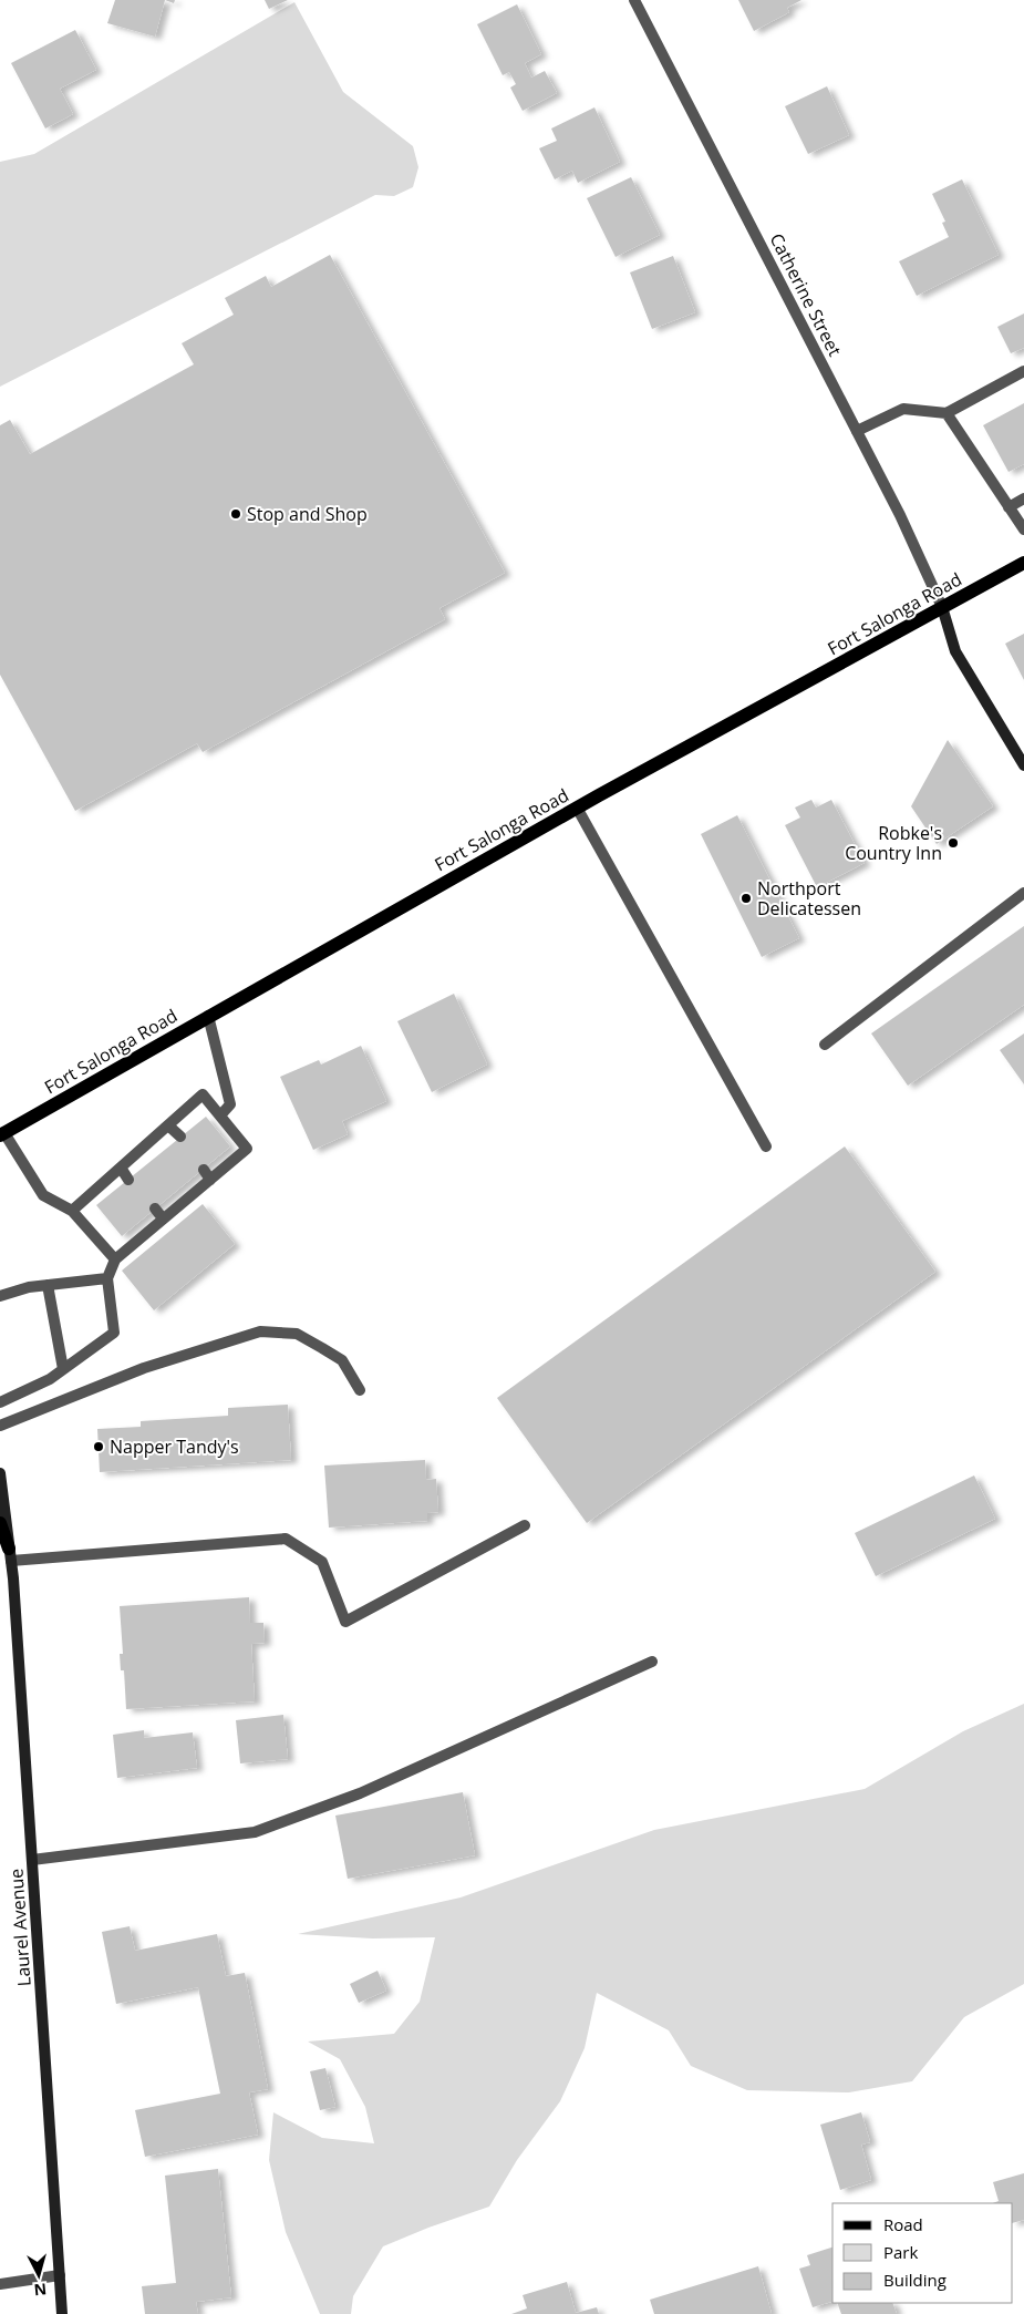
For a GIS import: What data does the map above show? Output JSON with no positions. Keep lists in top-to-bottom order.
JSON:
{
  "streets": {
    "main road": ["Fort Salonga Road", "Laurel Avenue"],
    "street": ["Catherine Street"]
  },
  "crossings": [
    ["Catherine Street", "Fort Salonga Road"]
  ],
  "places": [
    "Stop and Shop",
    "Robke's Country Inn",
    "Northport Delicatessen",
    "Napper Tandy's"
  ],
  "legend": ["Road", "Park", "Building"],
  "north": "bottom"
}
